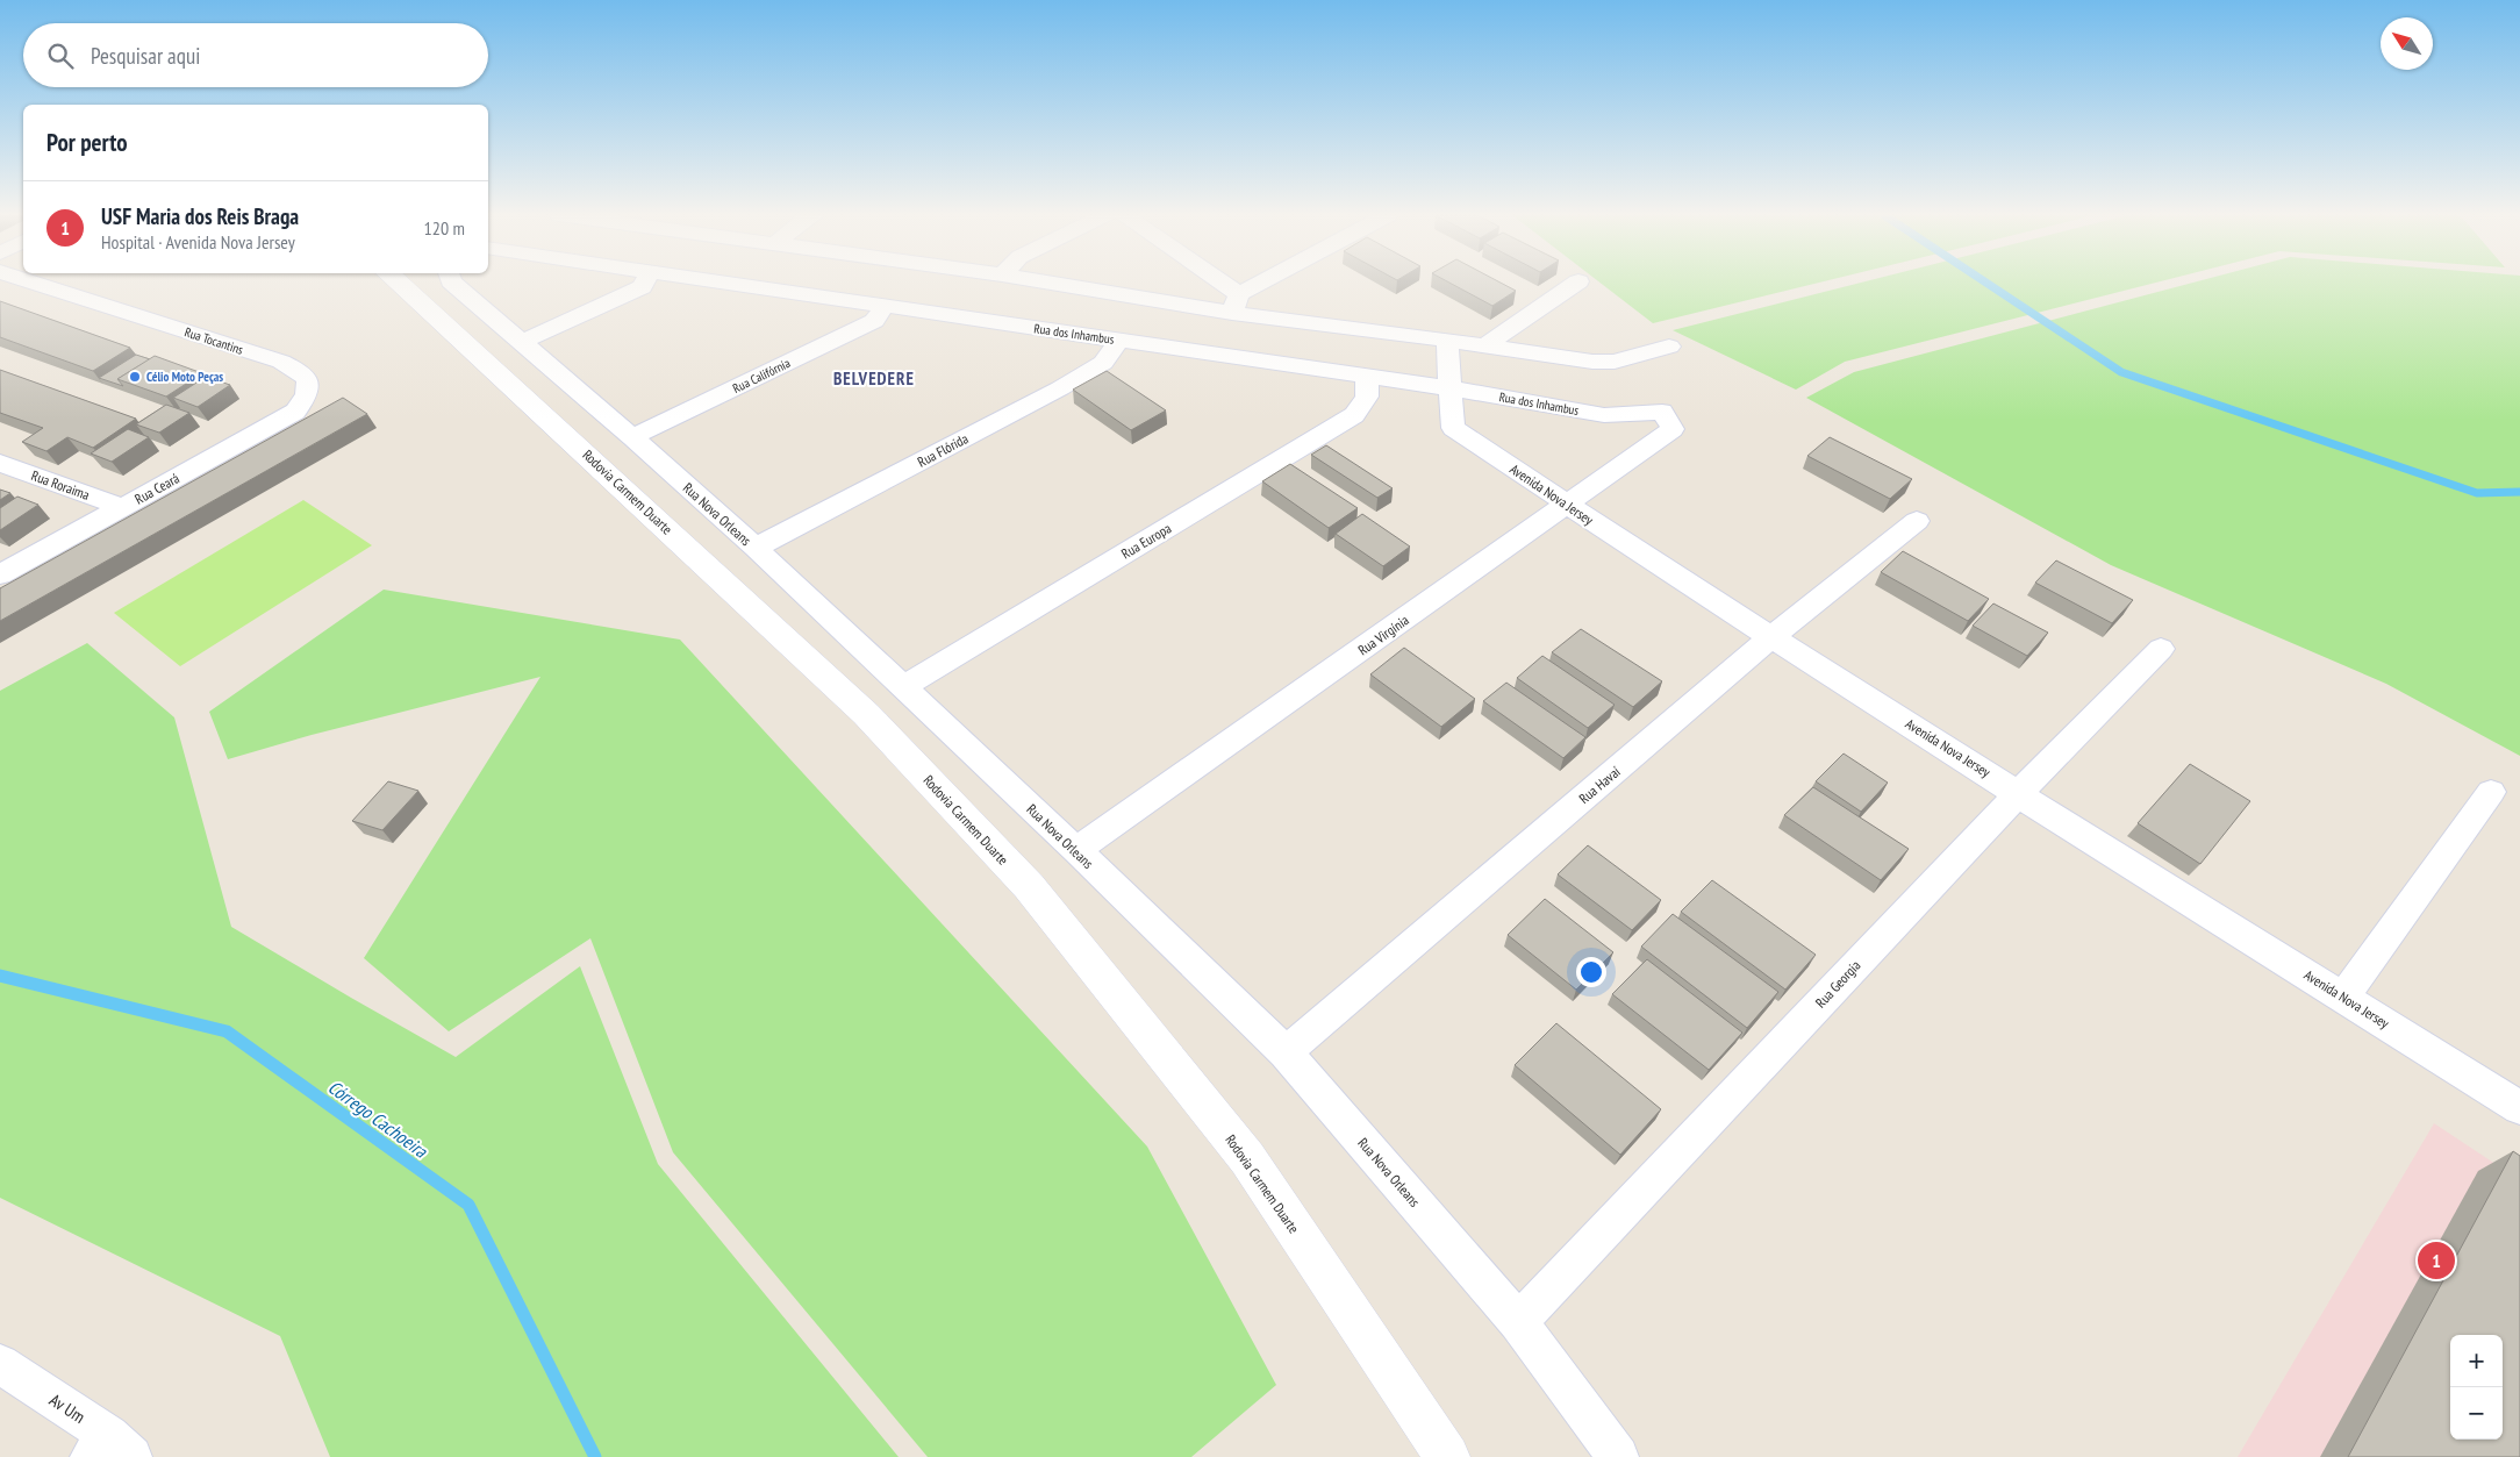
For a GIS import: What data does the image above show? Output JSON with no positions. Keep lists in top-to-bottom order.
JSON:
{
  "streets": {
    "street": [
      "Rua dos Inhambus",
      "Rua Tocantins",
      "Rua Califórnia",
      "Rua Flórida",
      "Rua Roraima",
      "Rua Ceará",
      "Rodovia Carmem Duarte",
      "Avenida Nova Jersey",
      "Rua Nova Orleans",
      "Rua Europa",
      "Rua Virgínia",
      "Rua Havaí",
      "Rua Georgia",
      "Av Um"
    ]
  },
  "crossings": [
    ["Rua dos Inhambus", "Rua Califórnia"],
    ["Rua dos Inhambus", "Rua Flórida"],
    ["Rua dos Inhambus", "Avenida Nova Jersey"],
    ["Rua dos Inhambus", "Rua Europa"],
    ["Rua dos Inhambus", "Rua Virgínia"],
    ["Rua Tocantins", "Rua Ceará"],
    ["Rua Califórnia", "Rua Nova Orleans"],
    ["Rua Flórida", "Rua Nova Orleans"],
    ["Rua Roraima", "Rua Ceará"],
    ["Avenida Nova Jersey", "Rua Virgínia"],
    ["Avenida Nova Jersey", "Rua Havaí"],
    ["Avenida Nova Jersey", "Rua Georgia"],
    ["Rua Nova Orleans", "Rua Europa"],
    ["Rua Nova Orleans", "Rua Virgínia"],
    ["Rua Nova Orleans", "Rua Havaí"],
    ["Rua Nova Orleans", "Rua Georgia"]
  ],
  "districts": ["BELVEDERE"],
  "water": ["Córrego Cachoeira"],
  "places": ["Célio Moto Peças"],
  "north": "top left",
  "page": {
    "search": "Pesquisar aqui",
    "heading": "Por perto",
    "list": [
      {
        "mark": "1",
        "name": "USF Maria dos Reis Braga",
        "note": "Hospital · Avenida Nova Jersey",
        "value": "120 m"
      }
    ],
    "pins": "1",
    "map_buttons": ["+", "−"]
  }
}
